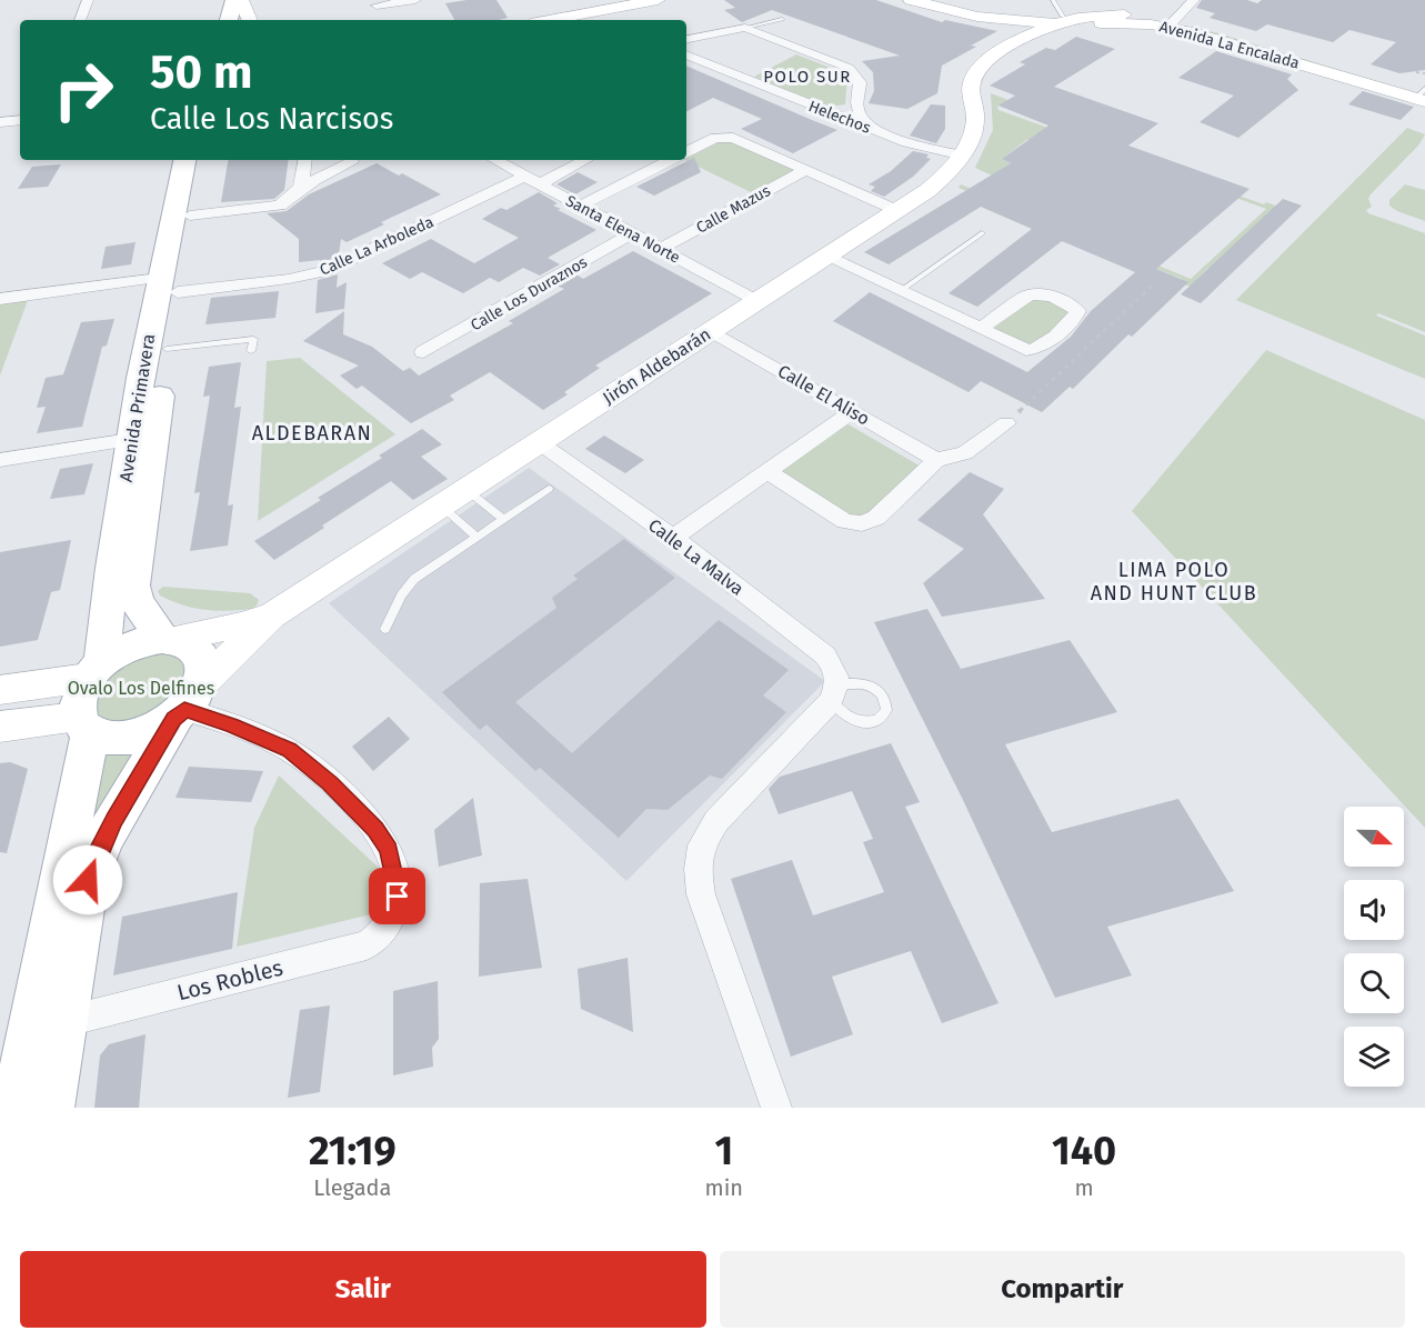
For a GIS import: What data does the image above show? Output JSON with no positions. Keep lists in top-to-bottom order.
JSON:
{
  "streets": {
    "main road": ["Avenida Primavera"],
    "street": [
      "Avenida La Encalada",
      "Helechos",
      "Calle Mazus",
      "Santa Elena Norte",
      "Calle La Arboleda",
      "Calle Los Duraznos",
      "Jirón Aldebarán",
      "Calle El Aliso",
      "Calle La Malva",
      "Los Robles"
    ]
  },
  "crossings": [
    ["Avenida La Encalada", "Jirón Aldebarán"],
    ["Helechos", "Jirón Aldebarán"],
    ["Calle Mazus", "Santa Elena Norte"],
    ["Santa Elena Norte", "Calle La Arboleda"],
    ["Santa Elena Norte", "Calle Los Duraznos"],
    ["Santa Elena Norte", "Jirón Aldebarán"],
    ["Calle La Arboleda", "Avenida Primavera"],
    ["Jirón Aldebarán", "Calle El Aliso"],
    ["Jirón Aldebarán", "Avenida Primavera"],
    ["Jirón Aldebarán", "Calle La Malva"],
    ["Jirón Aldebarán", "Los Robles"],
    ["Avenida Primavera", "Los Robles"]
  ],
  "districts": ["POLO SUR", "ALDEBARAN", "LIMA POLO AND HUNT CLUB"],
  "parks": ["Ovalo Los Delfines"],
  "north": "right",
  "page": {
    "turn": ["50 m", "Calle Los Narcisos"],
    "eta": [
      "21:19",
      "Llegada",
      "1",
      "min",
      "140",
      "m"
    ],
    "buttons": ["Salir", "Compartir"]
  }
}
